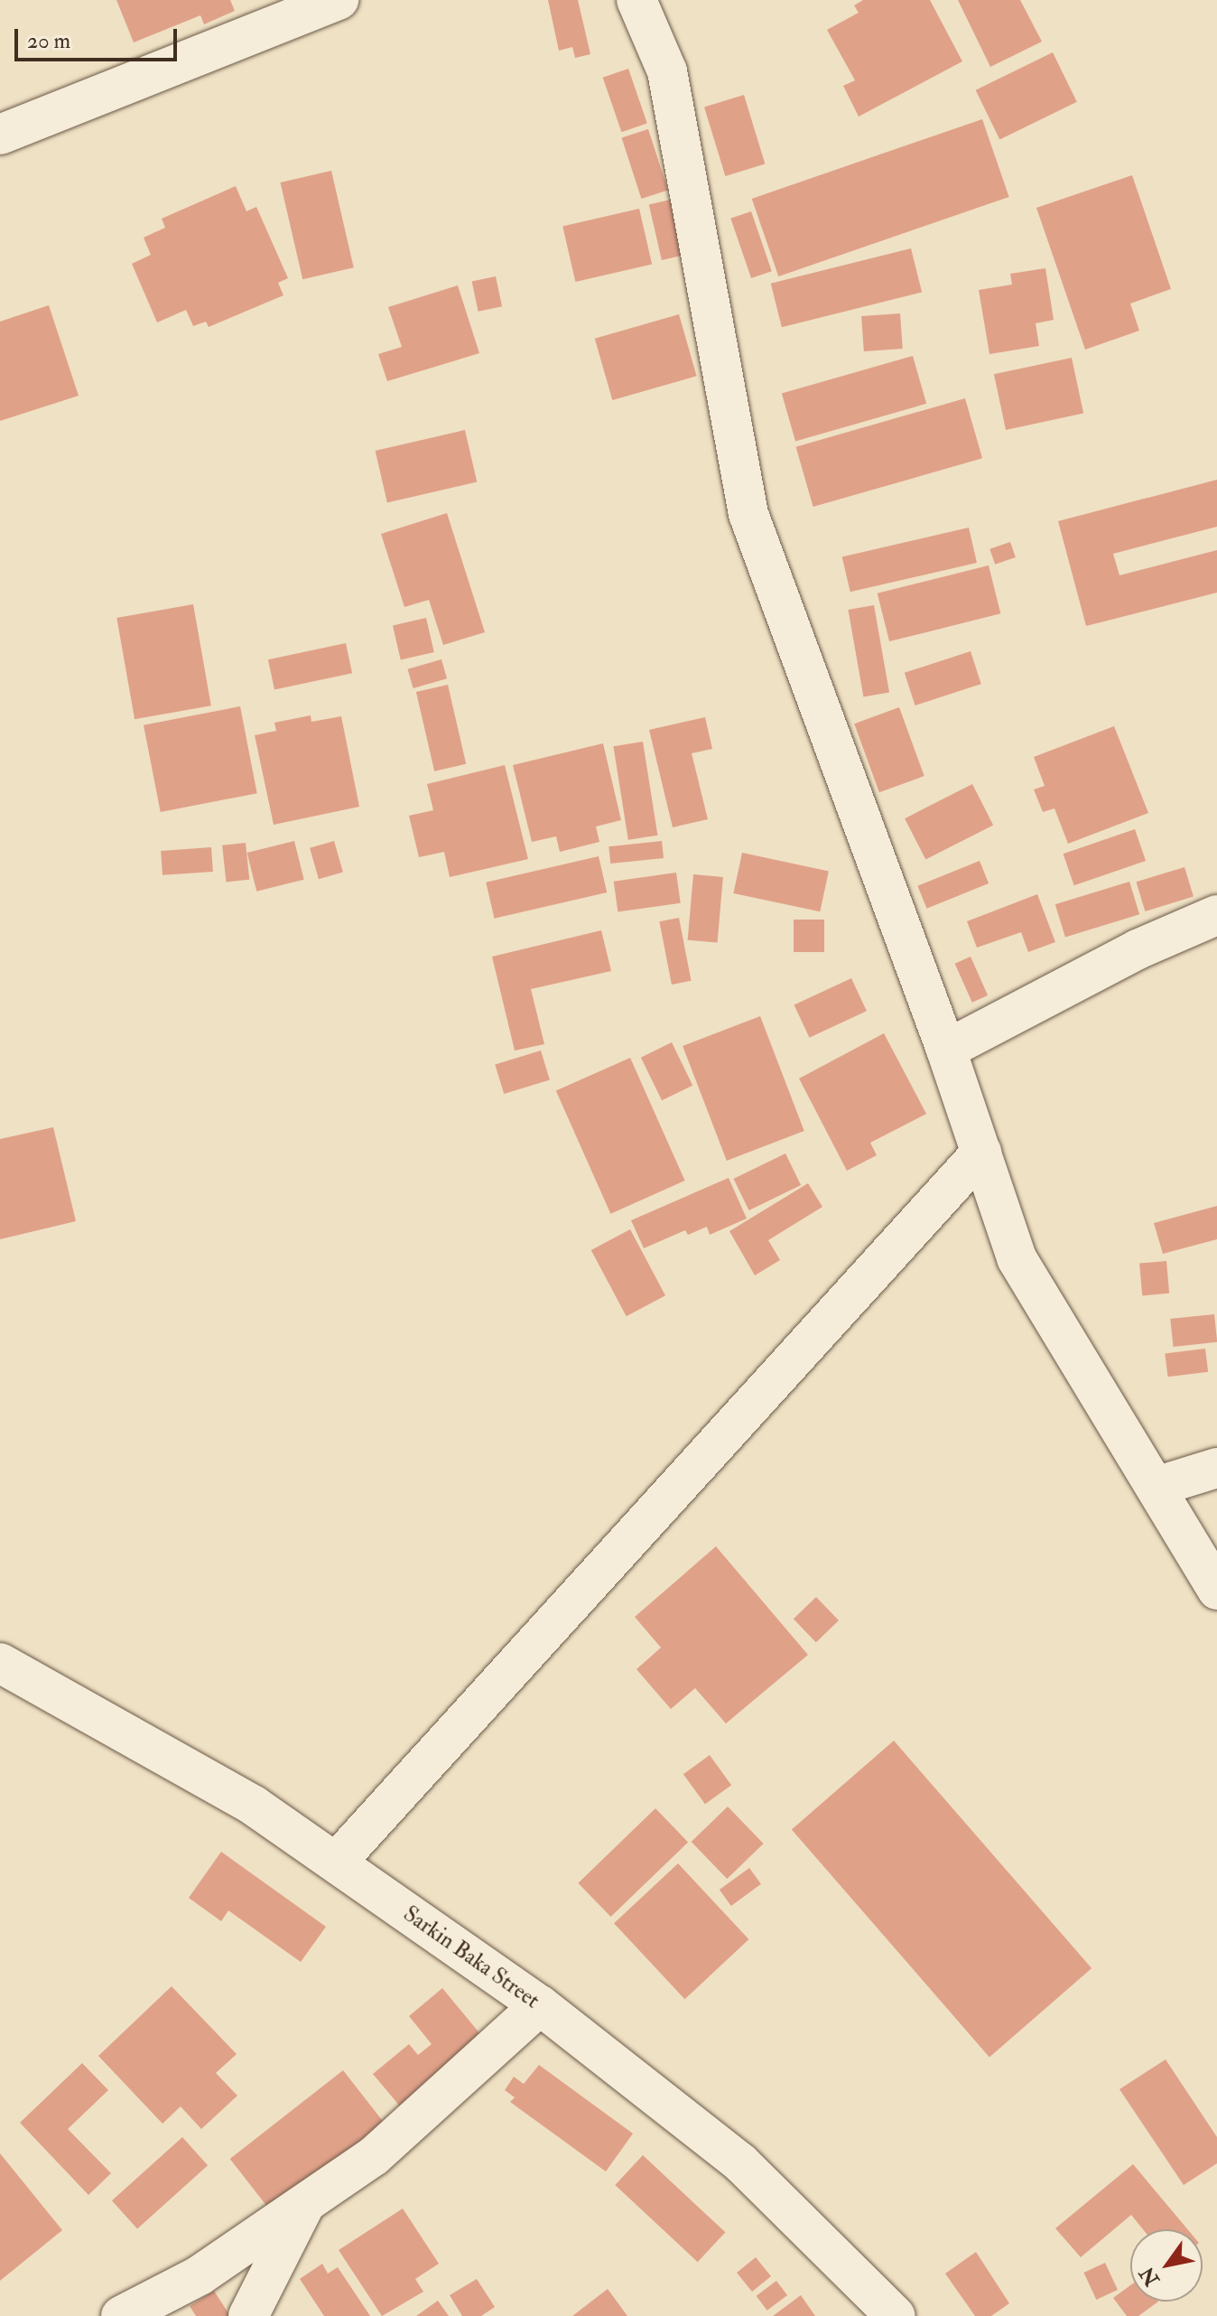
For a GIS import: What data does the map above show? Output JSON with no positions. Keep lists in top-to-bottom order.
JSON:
{
  "streets": {
    "street": ["Sarkin Baka Street"]
  },
  "scale_bar": "20 m",
  "north": "bottom left"
}
